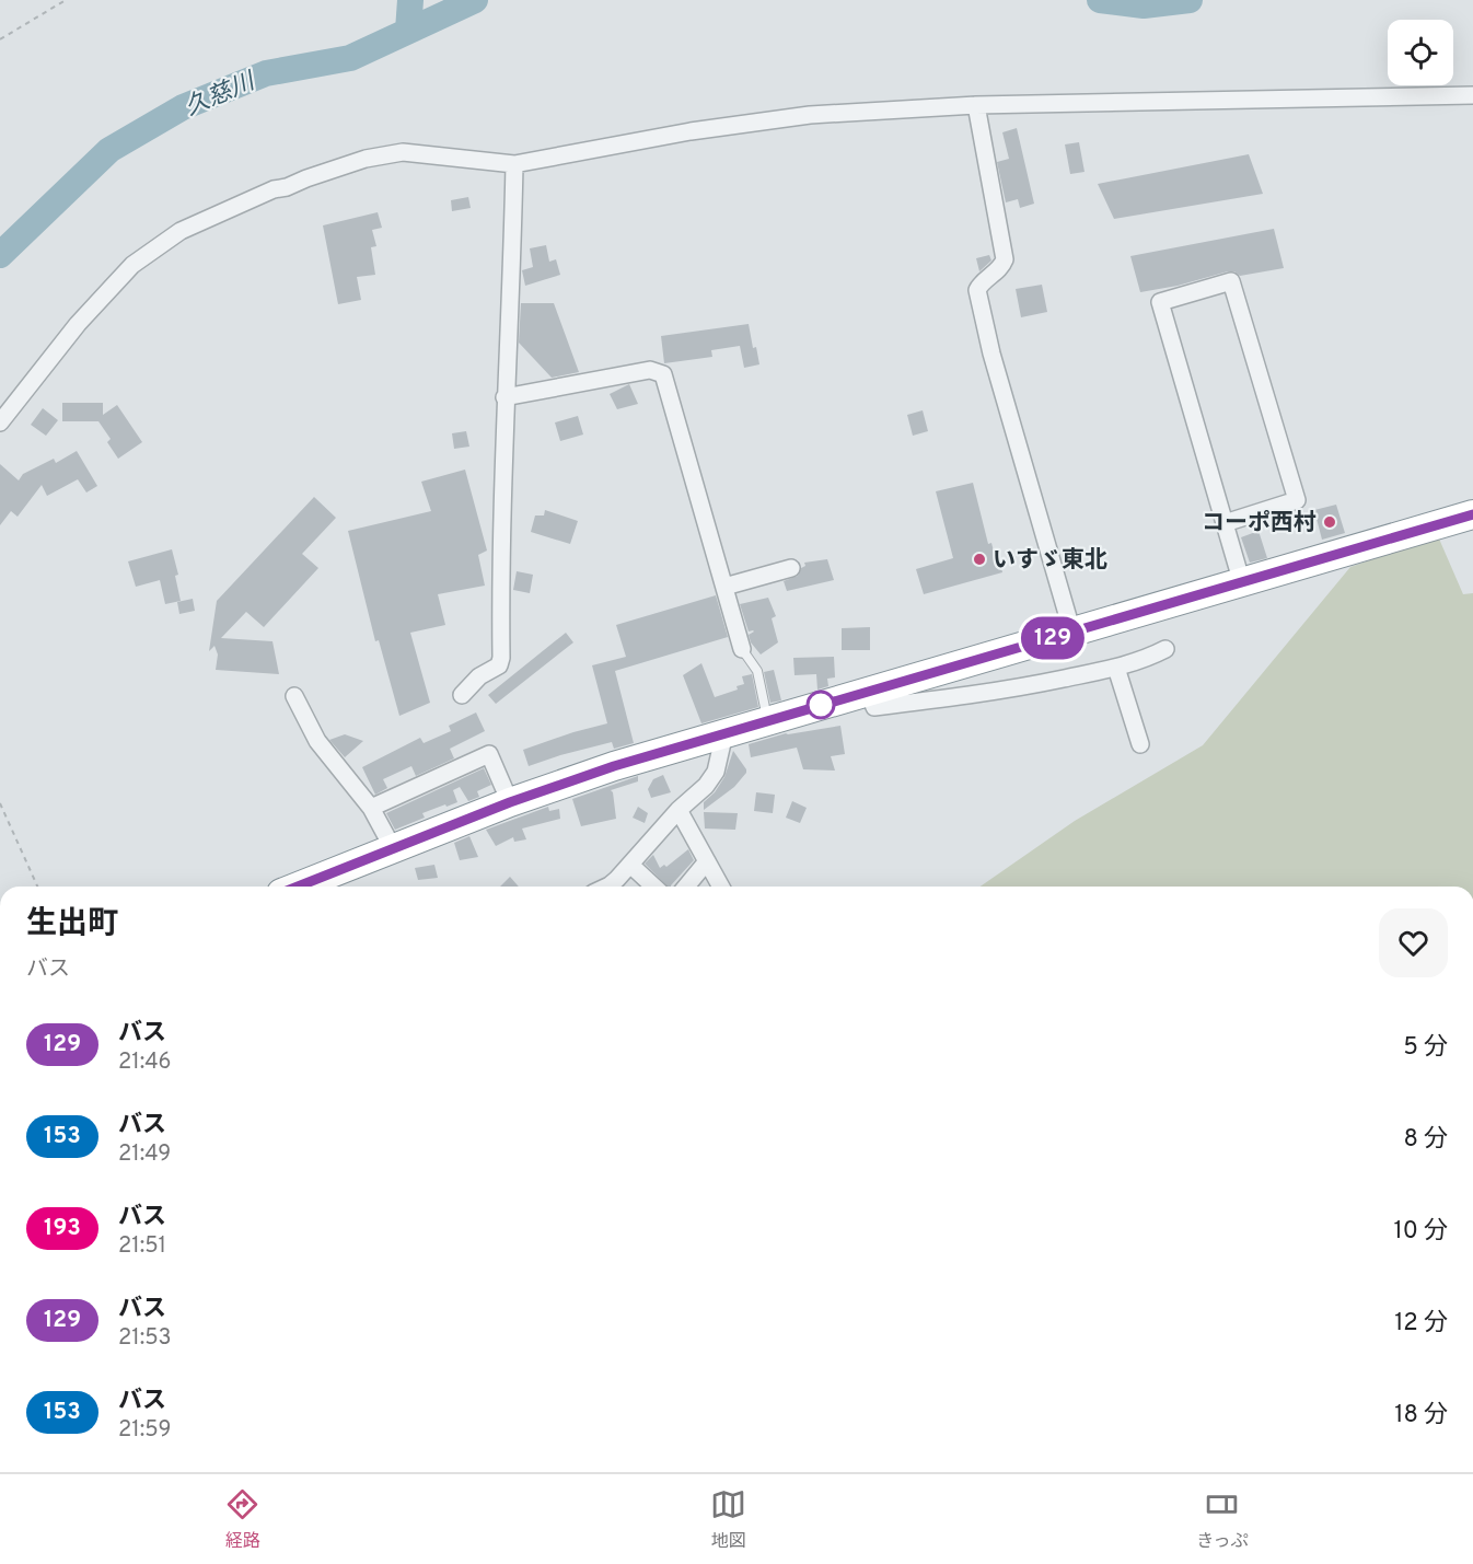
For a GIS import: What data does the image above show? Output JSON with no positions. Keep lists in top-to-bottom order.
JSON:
{
  "water": ["久慈川"],
  "places": ["コーポ西村", "いすゞ東北"],
  "lines": ["bus line 129"],
  "page": {
    "on_map": "129",
    "heading": ["生出町", "バス"],
    "list": [
      {
        "mark": "129",
        "name": "バス",
        "note": "21:46",
        "value": "5 分"
      },
      {
        "mark": "153",
        "name": "バス",
        "note": "21:49",
        "value": "8 分"
      },
      {
        "mark": "193",
        "name": "バス",
        "note": "21:51",
        "value": "10 分"
      },
      {
        "mark": "129",
        "name": "バス",
        "note": "21:53",
        "value": "12 分"
      },
      {
        "mark": "153",
        "name": "バス",
        "note": "21:59",
        "value": "18 分"
      }
    ],
    "tabs": ["経路", "地図", "きっぷ"]
  }
}
